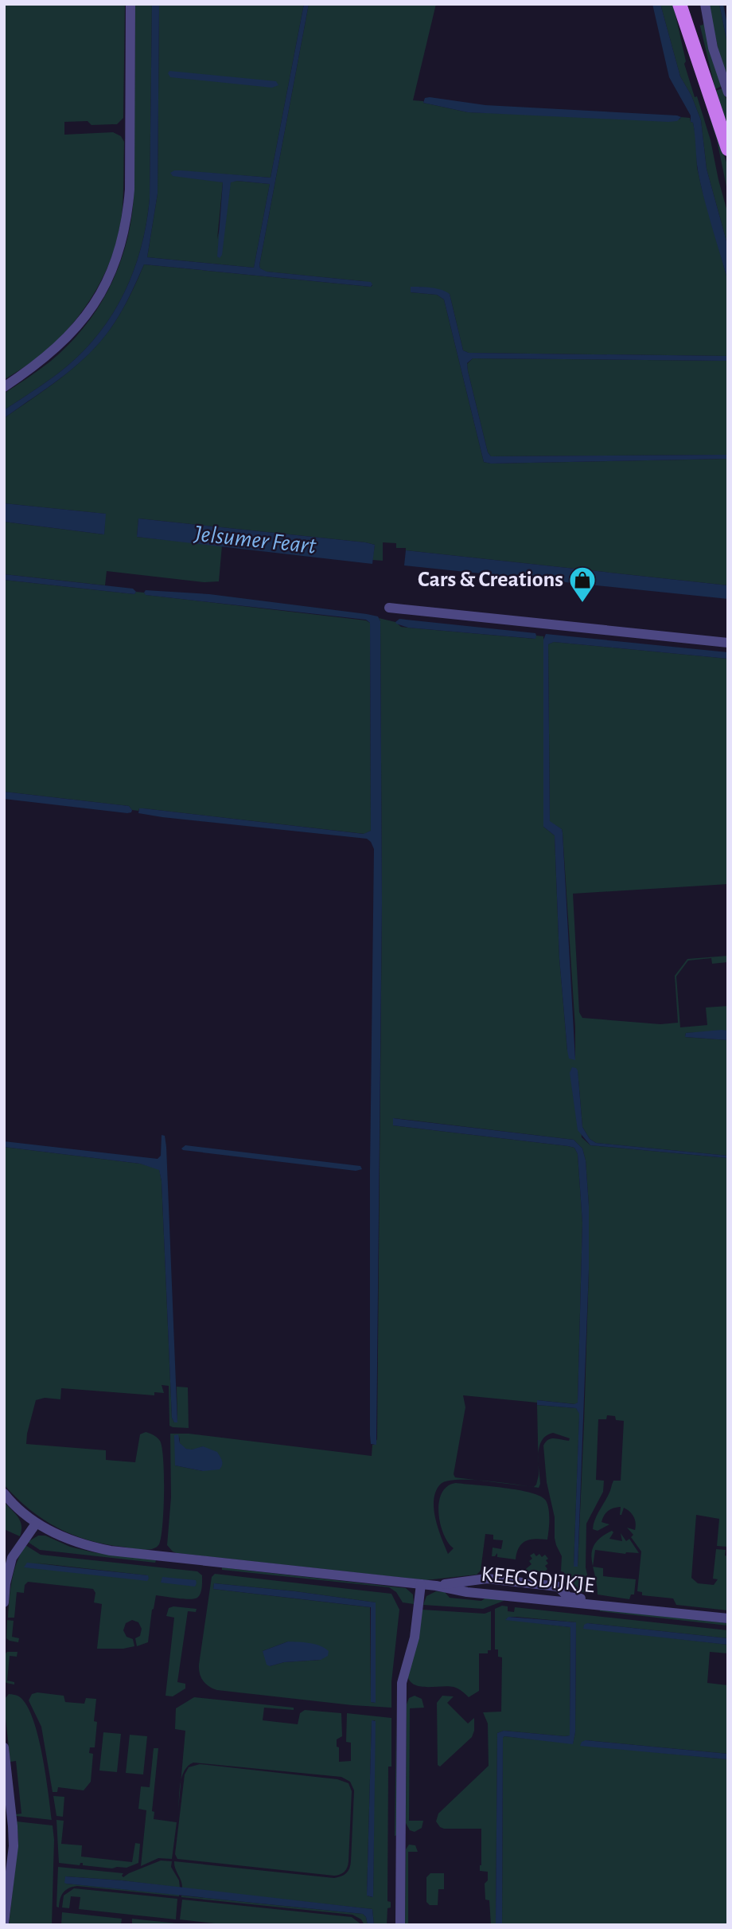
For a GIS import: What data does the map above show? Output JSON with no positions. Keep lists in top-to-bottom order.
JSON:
{
  "streets": {
    "street": ["KEEGSDIJKJE"]
  },
  "water": ["Jelsumer Feart"],
  "places": {
    "shop": ["Cars & Creations"]
  }
}
